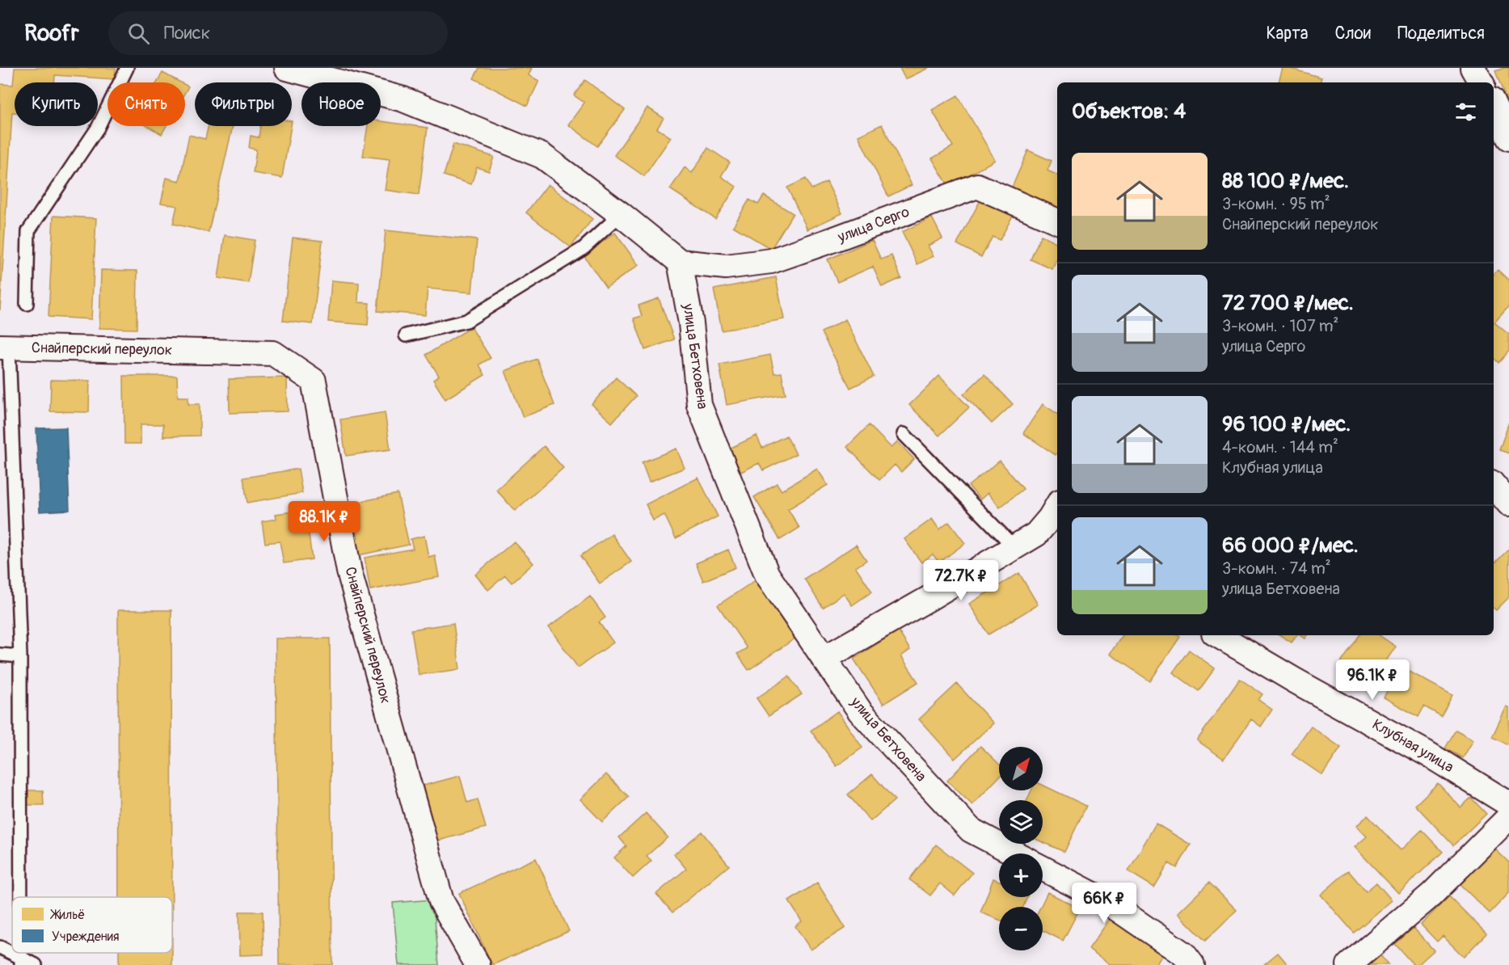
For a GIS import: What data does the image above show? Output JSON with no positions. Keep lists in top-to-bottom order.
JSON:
{
  "streets": {
    "street": [
      "улица Серго",
      "Снайперский переулок",
      "улица Бетховена",
      "Клубная улица"
    ]
  },
  "crossings": [
    ["улица Серго", "улица Бетховена"]
  ],
  "legend": ["Жильё", "Учреждения"],
  "north": "top right",
  "page": {
    "header": "Roofr",
    "search": "Поиск",
    "nav": ["Карта", "Слои", "Поделиться"],
    "chip": [
      "Купить",
      "Снять",
      "Фильтры",
      "Новое"
    ],
    "heading": "Объектов: 4",
    "list": [
      {
        "name": "88 100 ₽/мес.",
        "note": "3-комн. · 95 m² · Снайперский переулок"
      },
      {
        "name": "72 700 ₽/мес.",
        "note": "3-комн. · 107 m² · улица Серго"
      },
      {
        "name": "96 100 ₽/мес.",
        "note": "4-комн. · 144 m² · Клубная улица"
      },
      {
        "name": "66 000 ₽/мес.",
        "note": "3-комн. · 74 m² · улица Бетховена"
      }
    ],
    "price": [
      "88.1K ₽",
      "72.7K ₽",
      "96.1K ₽",
      "66K ₽"
    ],
    "map_buttons": ["+", "−"]
  }
}
